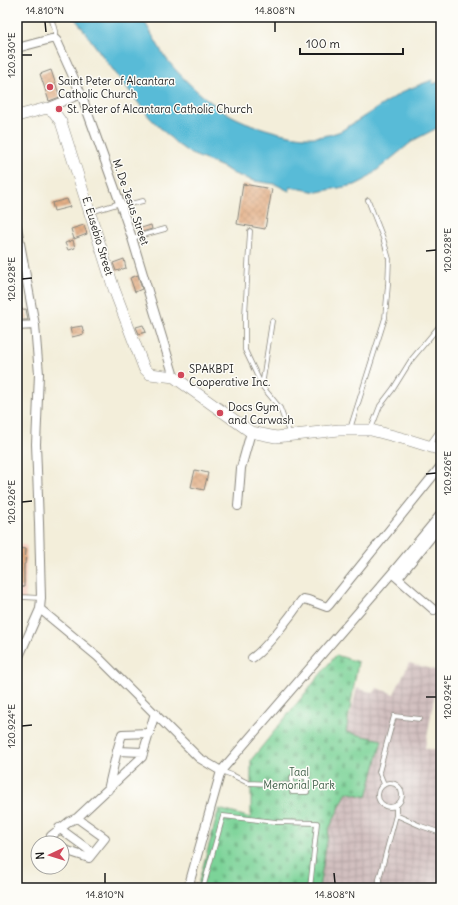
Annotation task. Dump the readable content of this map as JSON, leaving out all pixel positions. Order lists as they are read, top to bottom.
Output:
{
  "streets": {
    "main road": ["E. Eusebio Street"],
    "street": ["M. De Jesus Street"]
  },
  "crossings": [
    ["M. De Jesus Street", "E. Eusebio Street"]
  ],
  "parks": ["Taal Memorial Park"],
  "places": [
    "Saint Peter of Alcantara Catholic Church",
    "St. Peter of Alcantara Catholic Church",
    "SPAKBPI Cooperative Inc.",
    "Docs Gym and Carwash"
  ],
  "scale_bar": "100 m",
  "north": "left",
  "coordinates": [
    "14.810°N",
    "14.808°N",
    "120.930°E",
    "120.928°E",
    "120.926°E",
    "120.924°E"
  ]
}
